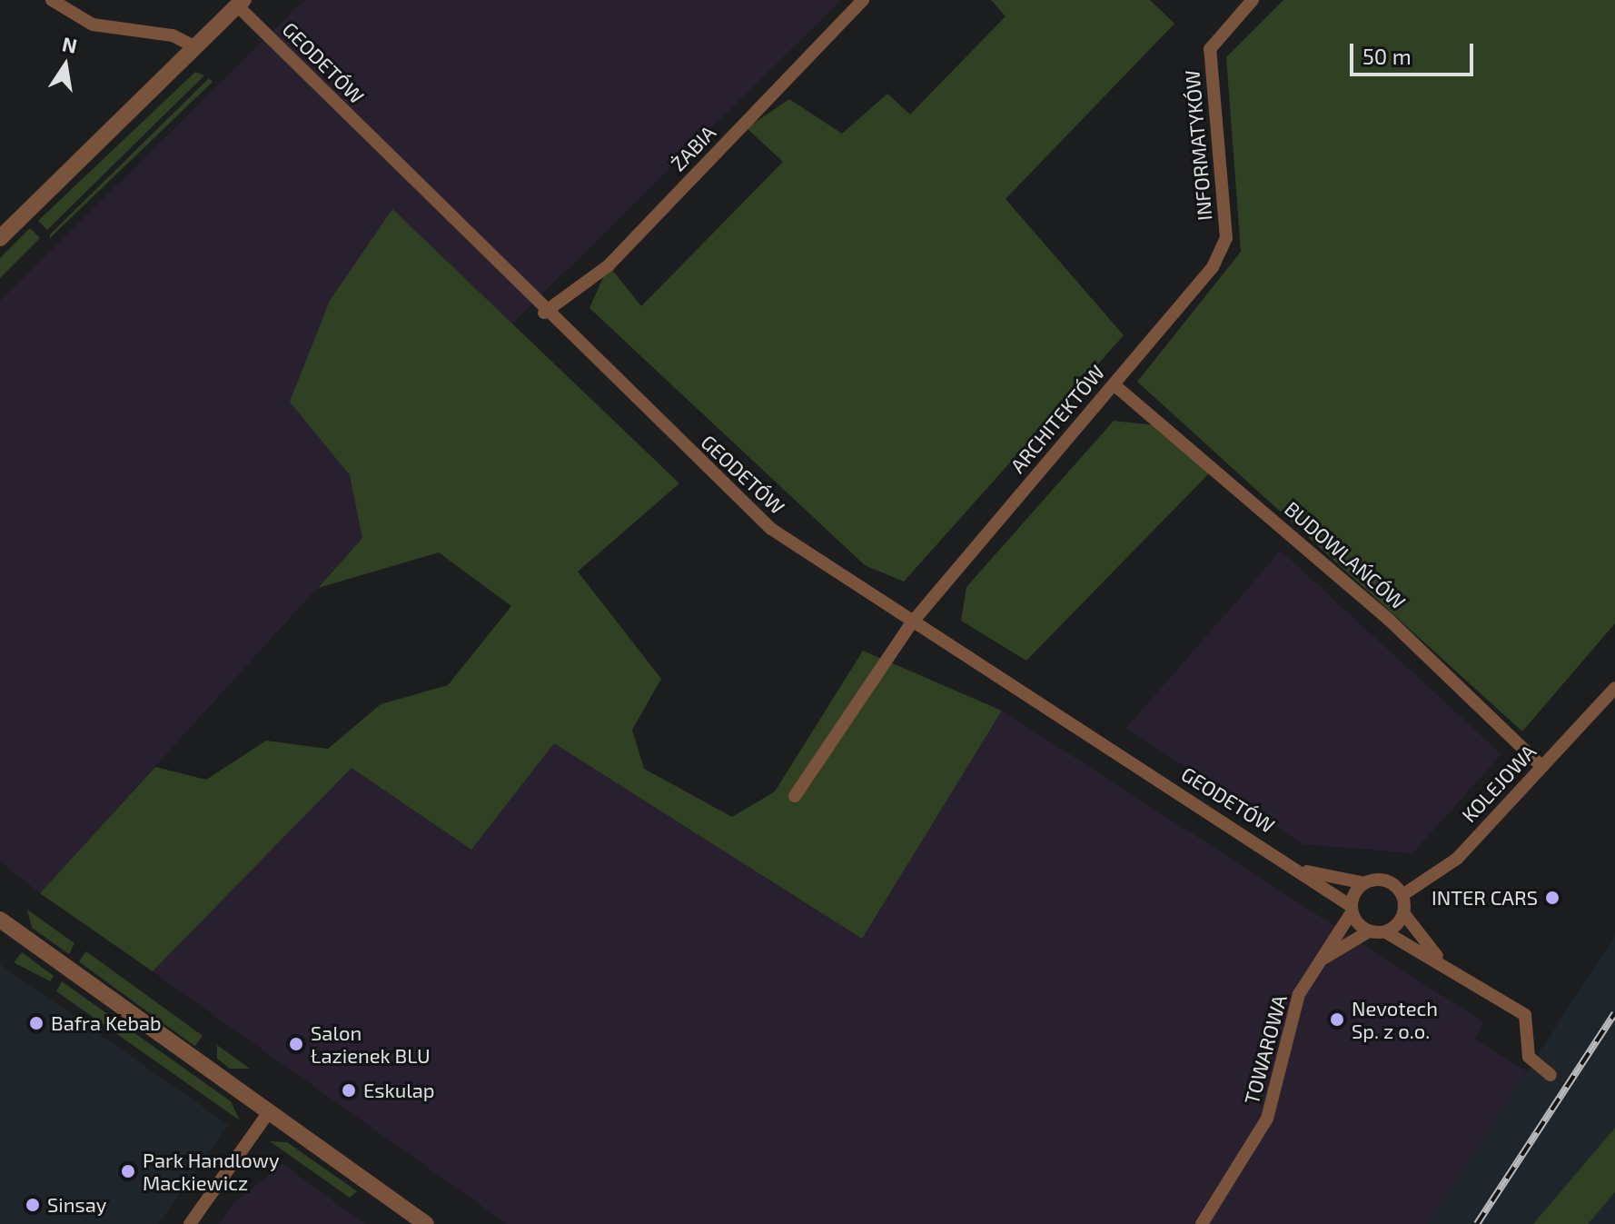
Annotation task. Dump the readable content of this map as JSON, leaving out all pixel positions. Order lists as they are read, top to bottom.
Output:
{
  "streets": {
    "street": [
      "GEODETÓW",
      "INFORMATYKÓW",
      "ŻABIA",
      "ARCHITEKTÓW",
      "BUDOWLAŃCÓW",
      "KOLEJOWA",
      "TOWAROWA"
    ]
  },
  "crossings": [
    ["GEODETÓW", "ŻABIA"],
    ["GEODETÓW", "ARCHITEKTÓW"],
    ["GEODETÓW", "KOLEJOWA"],
    ["GEODETÓW", "TOWAROWA"],
    ["INFORMATYKÓW", "ARCHITEKTÓW"],
    ["ARCHITEKTÓW", "BUDOWLAŃCÓW"],
    ["BUDOWLAŃCÓW", "KOLEJOWA"],
    ["KOLEJOWA", "TOWAROWA"]
  ],
  "places": [
    "INTER CARS",
    "Nevotech Sp. z o.o.",
    "Bafra Kebab",
    "Salon Łazienek BLU",
    "Eskulap",
    "Park Handlowy Mackiewicz",
    "Sinsay"
  ],
  "scale_bar": "50 m",
  "north": "top"
}
